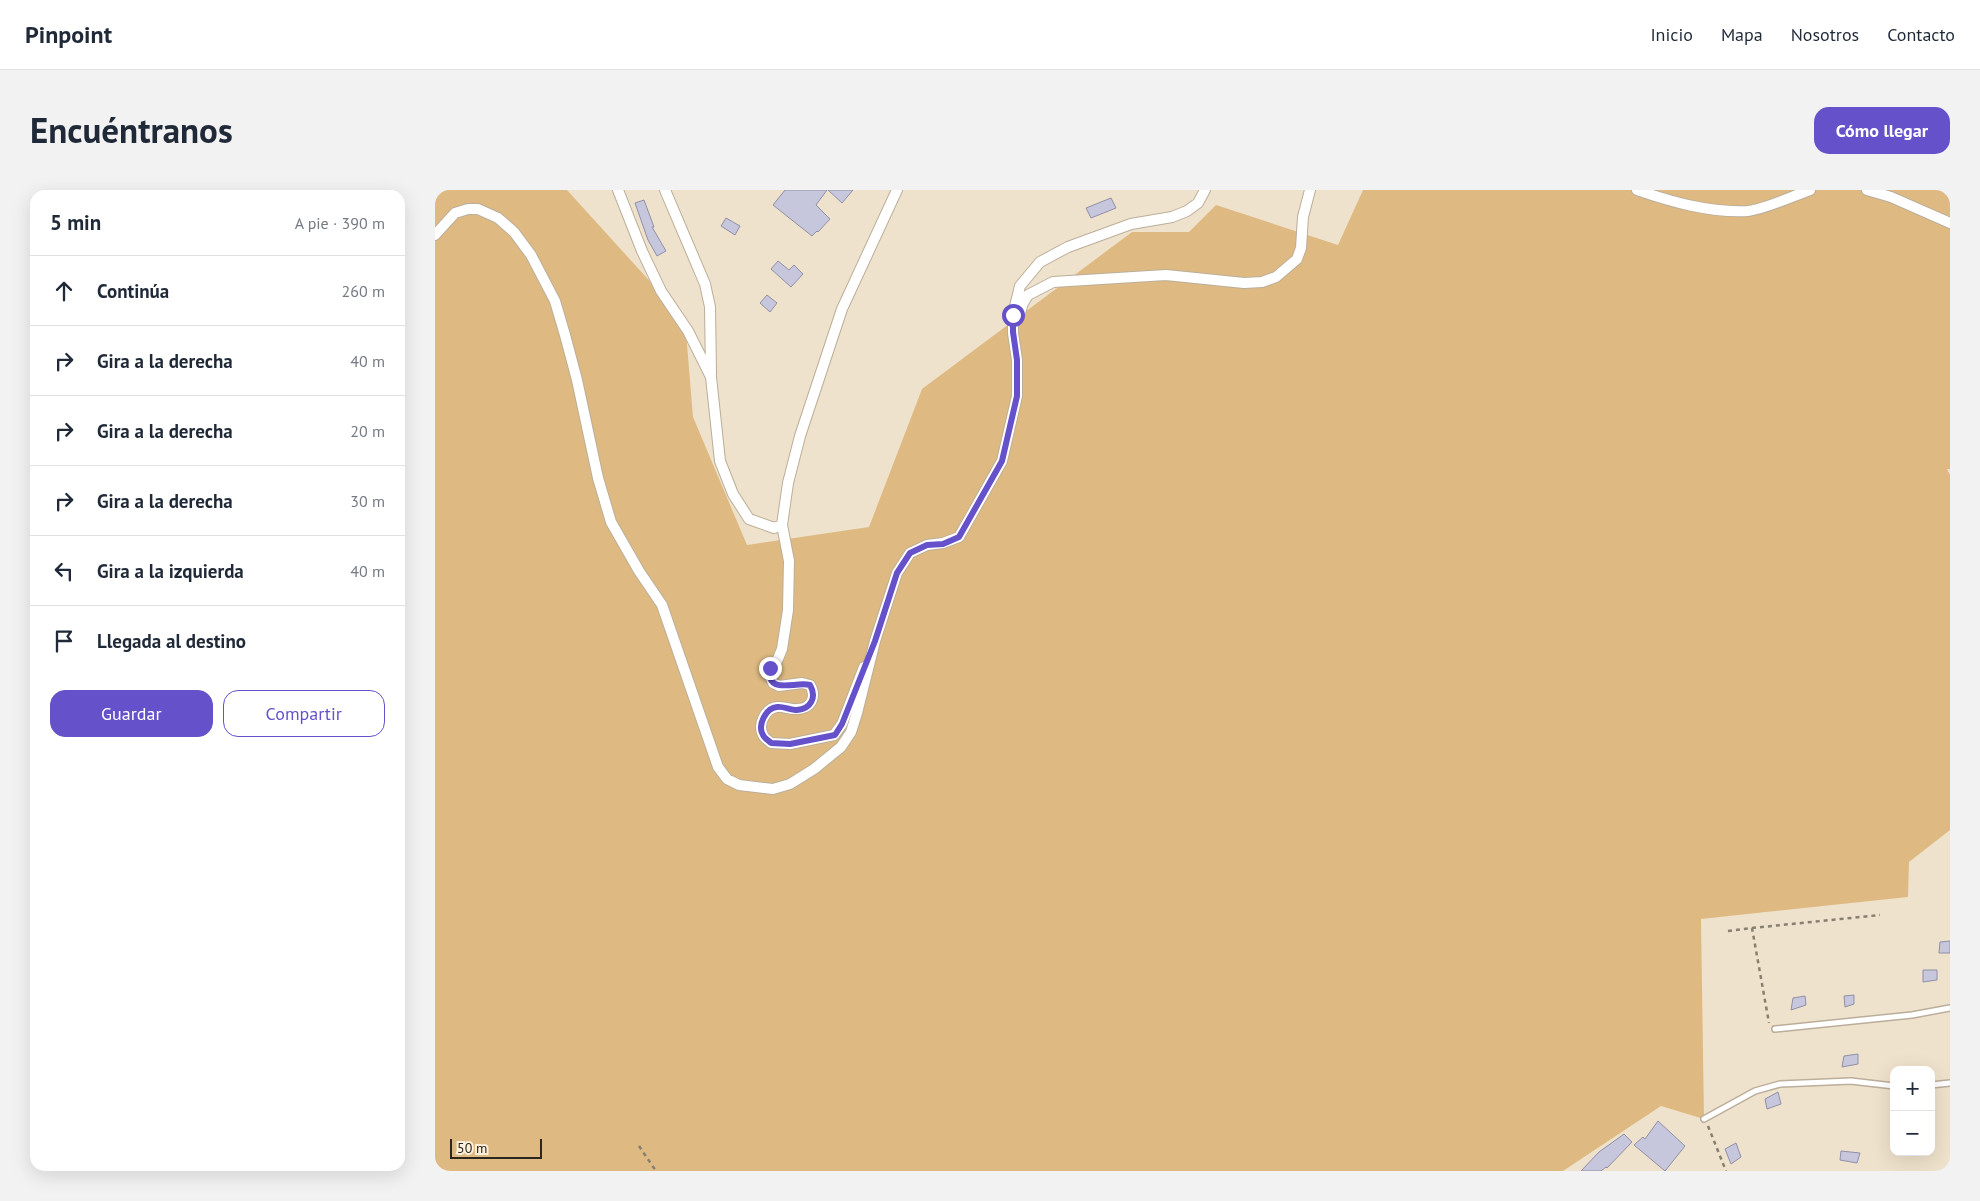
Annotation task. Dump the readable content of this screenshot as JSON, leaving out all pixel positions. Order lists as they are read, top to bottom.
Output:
{
  "scale_bar": "50 m",
  "page": {
    "header": "Pinpoint",
    "nav": [
      "Inicio",
      "Mapa",
      "Nosotros",
      "Contacto"
    ],
    "title": "Encuéntranos",
    "buttons": [
      "Cómo llegar",
      ["Guardar", "Compartir"]
    ],
    "heading": ["5 min", "A pie · 390 m"],
    "list": [
      ["Continúa", "260 m"],
      ["Gira a la derecha", "40 m"],
      ["Gira a la derecha", "20 m"],
      ["Gira a la derecha", "30 m"],
      ["Gira a la izquierda", "40 m"],
      "Llegada al destino"
    ],
    "map_buttons": ["+", "−"],
    "scale": "50 m"
  }
}
